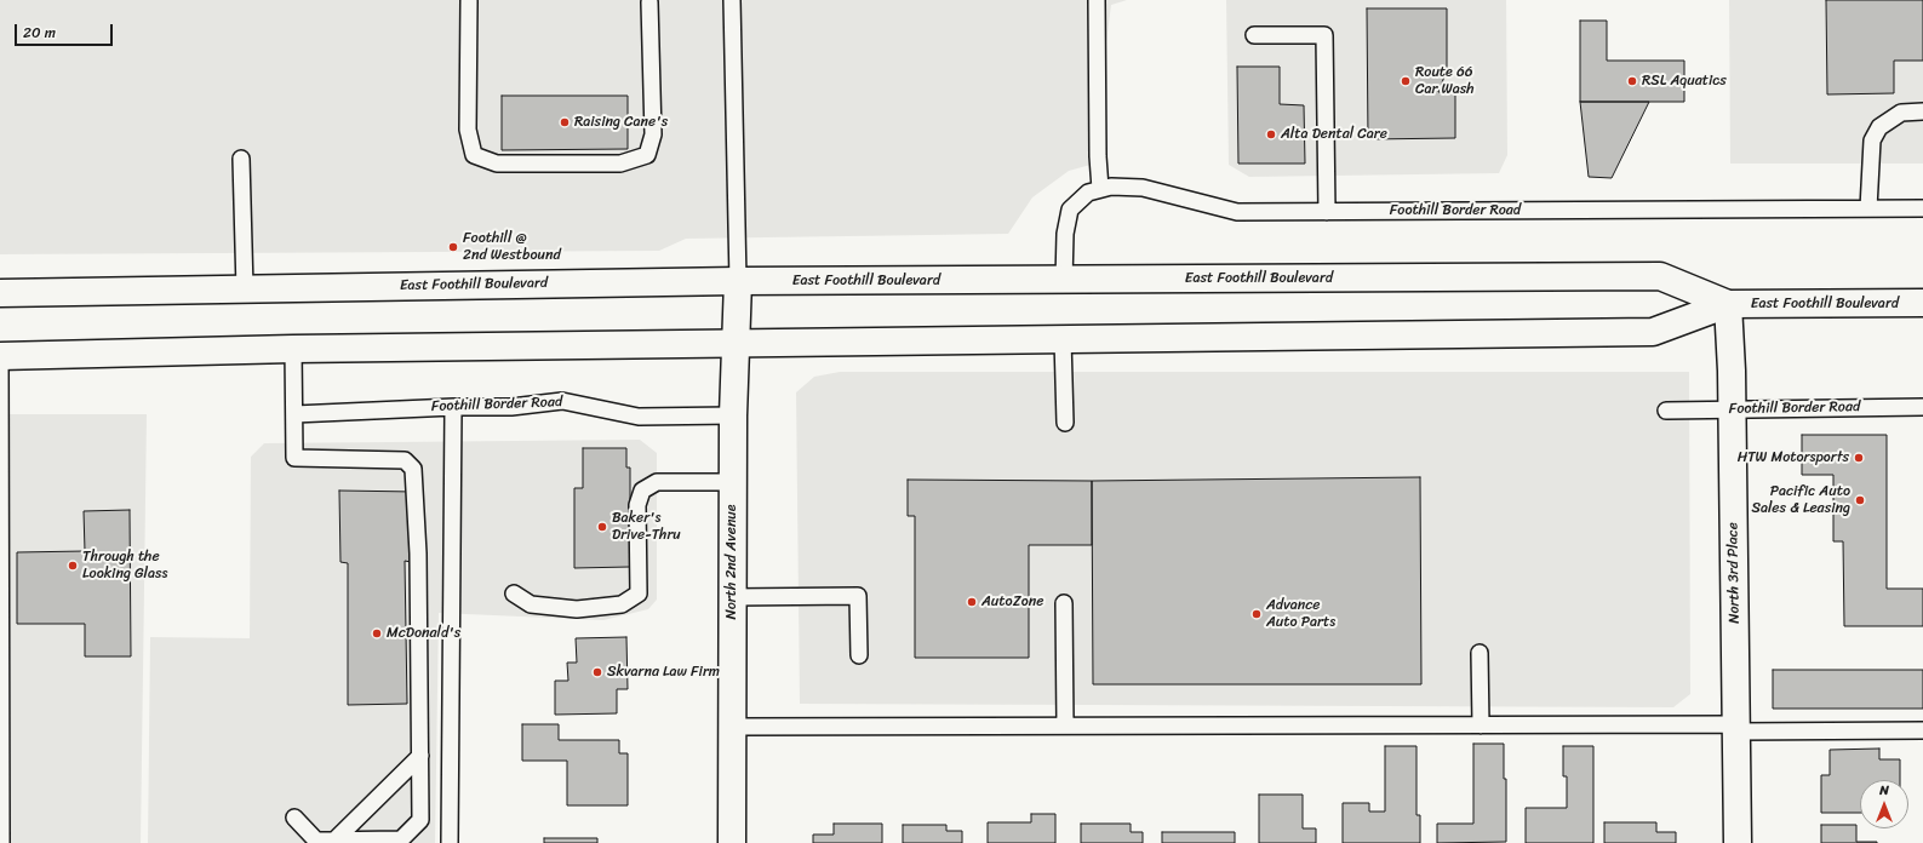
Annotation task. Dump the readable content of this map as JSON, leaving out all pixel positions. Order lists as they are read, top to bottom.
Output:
{
  "streets": {
    "main road": ["East Foothill Boulevard", "North 2nd Avenue", "North 3rd Place"],
    "lane": ["Foothill Border Road"]
  },
  "crossings": [
    ["Foothill Border Road", "East Foothill Boulevard"],
    ["Foothill Border Road", "North 2nd Avenue"],
    ["Foothill Border Road", "North 3rd Place"],
    ["East Foothill Boulevard", "North 2nd Avenue"],
    ["East Foothill Boulevard", "North 3rd Place"]
  ],
  "places": [
    "Route 66 Car Wash",
    "RSL Aquatics",
    "Raising Cane's",
    "Alta Dental Care",
    "Foothill @ 2nd Westbound",
    "HTW Motorsports",
    "Pacific Auto Sales & Leasing",
    "Baker's Drive-Thru",
    "Through the Looking Glass",
    "AutoZone",
    "Advance Auto Parts",
    "McDonald's",
    "Skvarna Law Firm"
  ],
  "scale_bar": "20 m",
  "north": "top"
}
